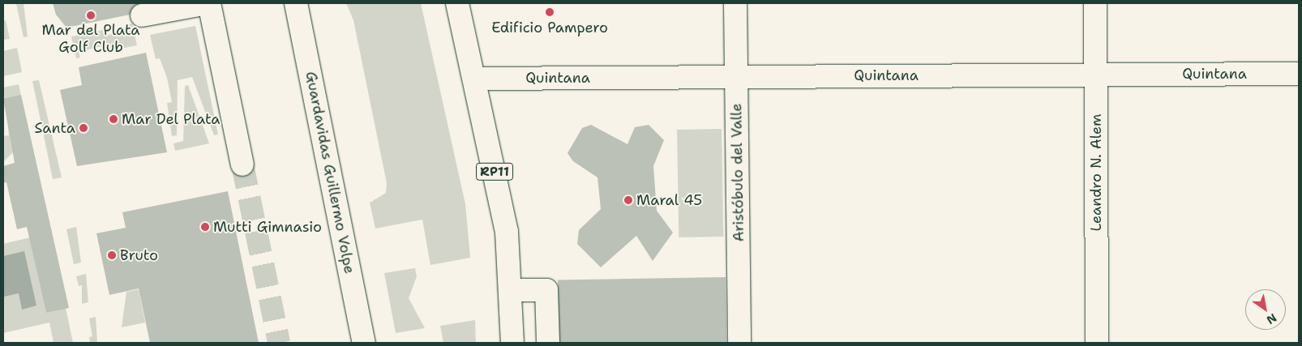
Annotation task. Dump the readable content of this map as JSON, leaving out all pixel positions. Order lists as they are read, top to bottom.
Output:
{
  "streets": {
    "street": [
      "Quintana",
      "RP11",
      "Guardavidas Guillermo Volpe",
      "Aristóbulo del Valle",
      "Leandro N. Alem"
    ]
  },
  "crossings": [
    ["Quintana", "RP11"],
    ["Quintana", "Aristóbulo del Valle"],
    ["Quintana", "Leandro N. Alem"]
  ],
  "places": [
    "Edificio Pampero",
    "Mar del Plata Golf Club",
    "Mar Del Plata",
    "Santa",
    "Maral 45",
    "Mutti Gimnasio",
    "Bruto"
  ],
  "north": "bottom right"
}
